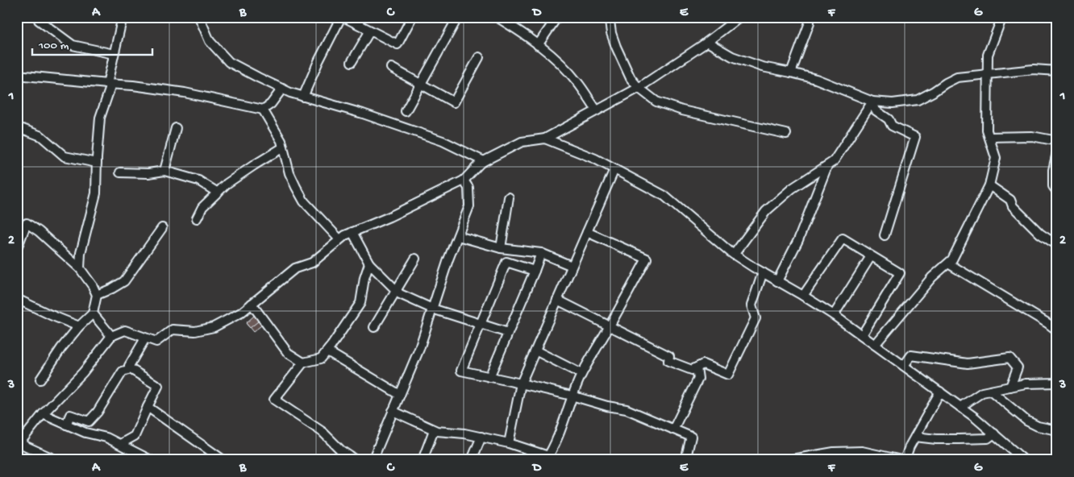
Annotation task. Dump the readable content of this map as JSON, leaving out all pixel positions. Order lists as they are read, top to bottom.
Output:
{
  "scale_bar": "100 m",
  "grid": {
    "columns": [
      "A",
      "B",
      "C",
      "D",
      "E",
      "F",
      "G"
    ],
    "rows": ["1", "2", "3"]
  }
}
